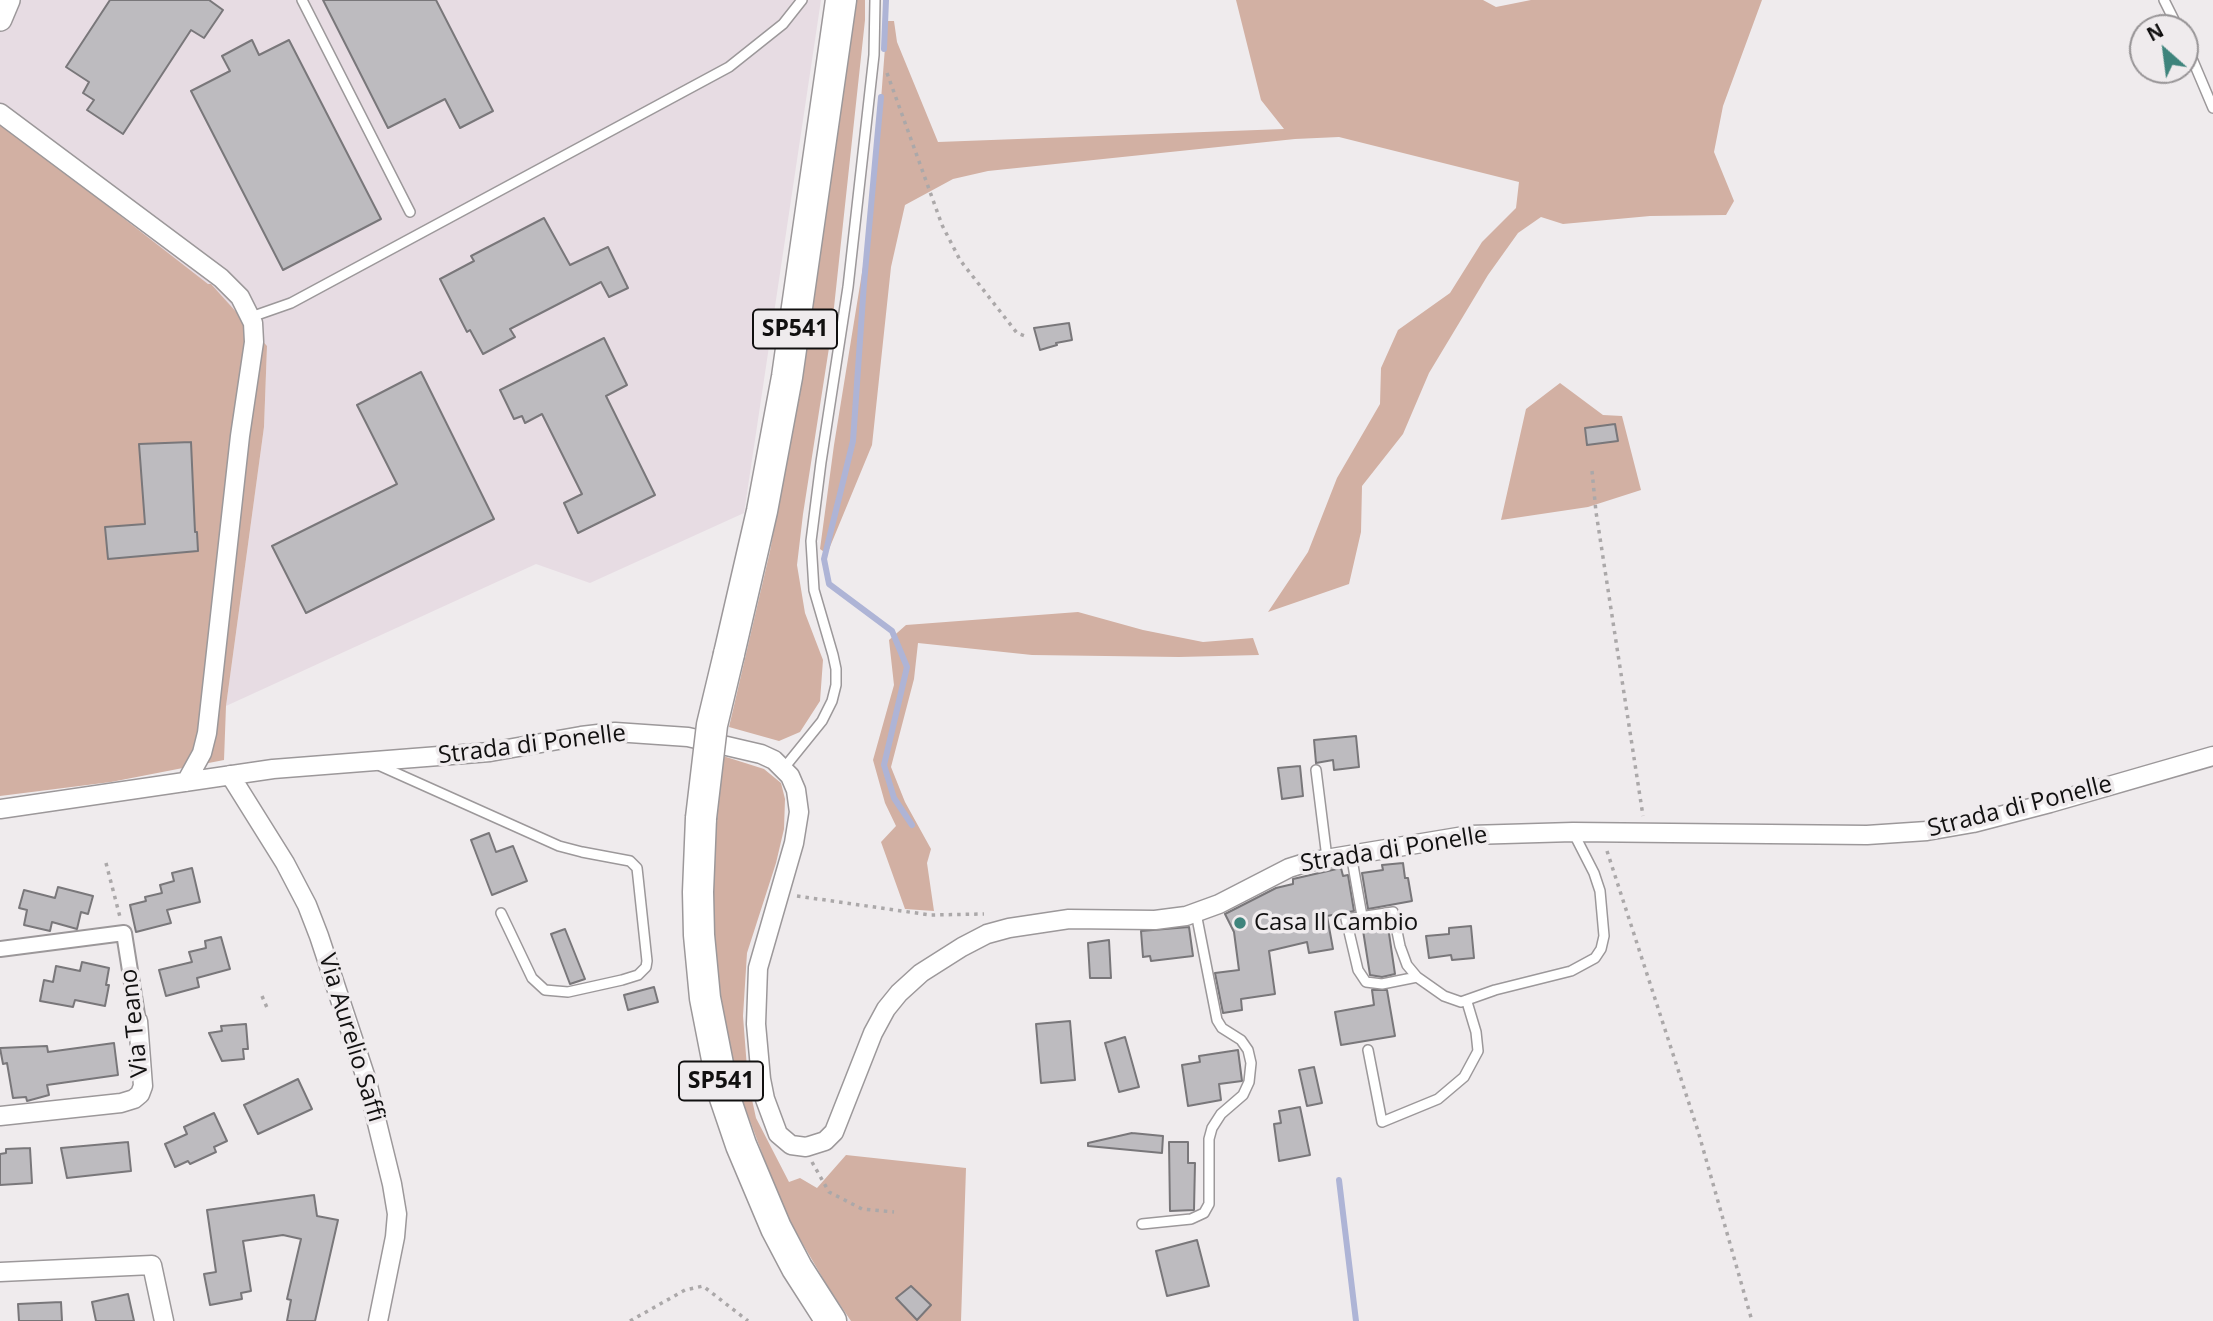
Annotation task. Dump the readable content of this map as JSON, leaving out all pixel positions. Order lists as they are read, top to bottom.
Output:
{
  "streets": {
    "main road": ["SP541"],
    "street": ["Strada di Ponelle", "Via Teano", "Via Aurelio Saffi"]
  },
  "crossings": [
    ["Strada di Ponelle", "Via Aurelio Saffi"]
  ],
  "places": ["Casa Il Cambio"],
  "north": "top left"
}
